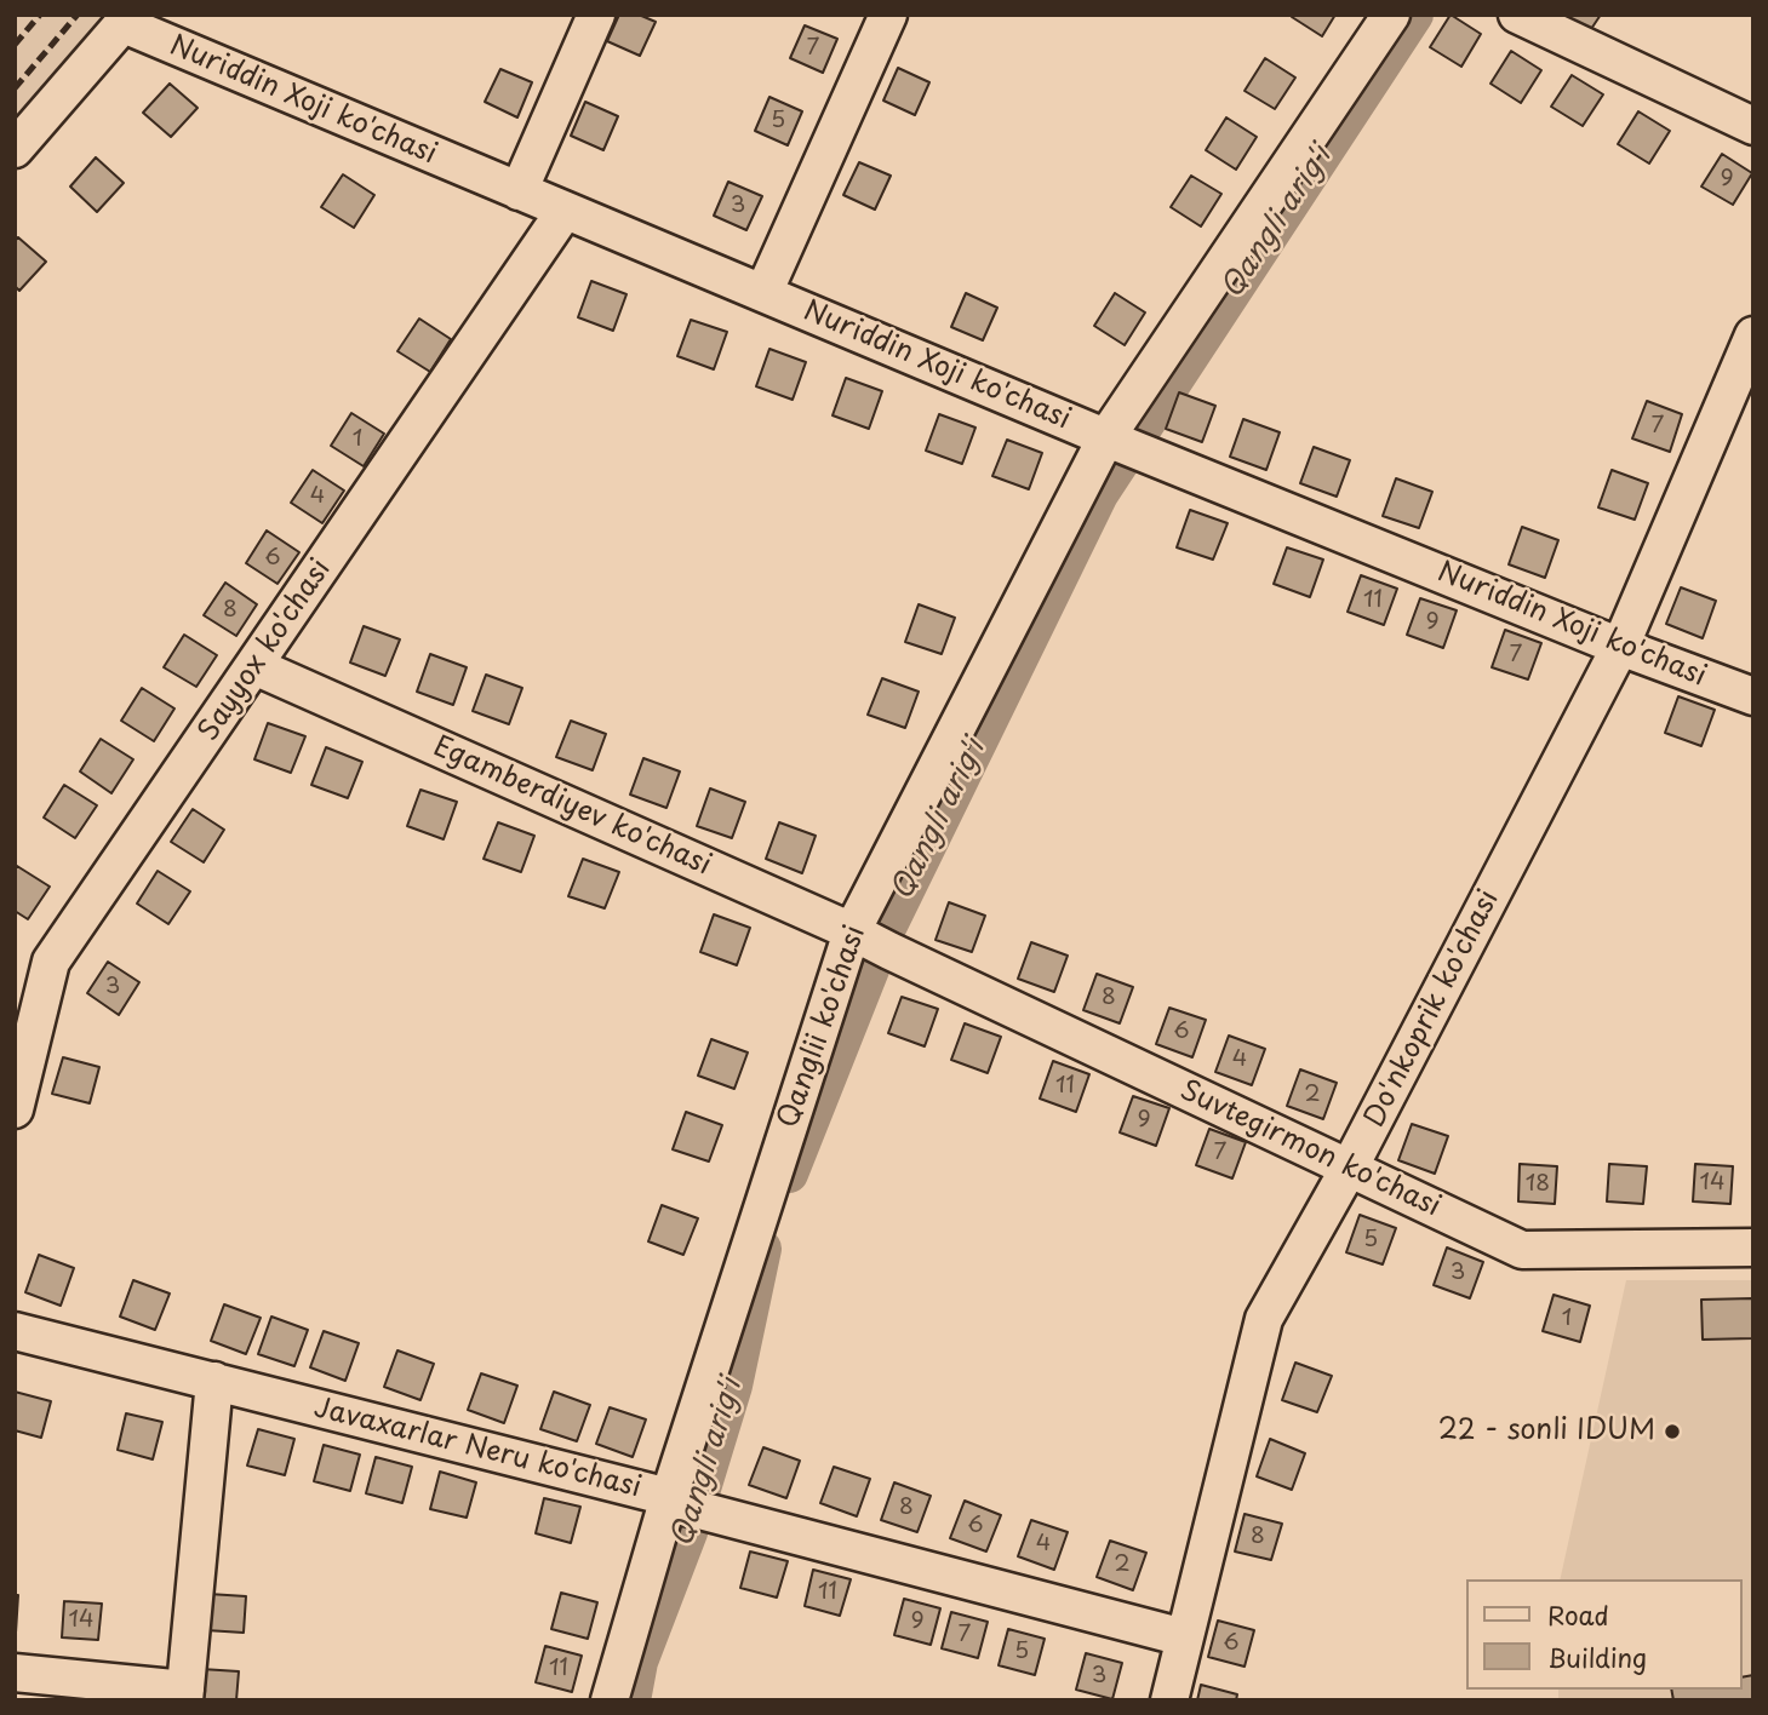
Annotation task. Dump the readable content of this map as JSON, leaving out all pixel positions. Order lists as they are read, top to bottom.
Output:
{
  "streets": {
    "street": [
      "Nuriddin Xoji ko'chasi",
      "Sayyox ko'chasi",
      "Egamberdiyev ko'chasi",
      "Do'nkoprik ko'chasi",
      "Qanglii ko'chasi",
      "Suvtegirmon ko'chasi",
      "Javaxarlar Neru ko'chasi"
    ]
  },
  "crossings": [
    ["Nuriddin Xoji ko'chasi", "Sayyox ko'chasi"],
    ["Nuriddin Xoji ko'chasi", "Do'nkoprik ko'chasi"],
    ["Nuriddin Xoji ko'chasi", "Qanglii ko'chasi"],
    ["Sayyox ko'chasi", "Egamberdiyev ko'chasi"],
    ["Egamberdiyev ko'chasi", "Qanglii ko'chasi"],
    ["Egamberdiyev ko'chasi", "Suvtegirmon ko'chasi"],
    ["Do'nkoprik ko'chasi", "Suvtegirmon ko'chasi"],
    ["Do'nkoprik ko'chasi", "Javaxarlar Neru ko'chasi"],
    ["Qanglii ko'chasi", "Suvtegirmon ko'chasi"],
    ["Qanglii ko'chasi", "Javaxarlar Neru ko'chasi"]
  ],
  "water": ["Qangli arig'i"],
  "places": ["22 - sonli IDUM"],
  "house_numbers": [
    "7",
    "5",
    "9",
    "3",
    "7",
    "1",
    "4",
    "6",
    "11",
    "8",
    "9",
    "7",
    "3",
    "8",
    "6",
    "4",
    "11",
    "2",
    "9",
    "7",
    "14",
    "18",
    "5",
    "3",
    "1",
    "8",
    "6",
    "8",
    "4",
    "2",
    "11",
    "14",
    "9",
    "7",
    "6",
    "5",
    "11",
    "3"
  ],
  "legend": ["Road", "Building"]
}
